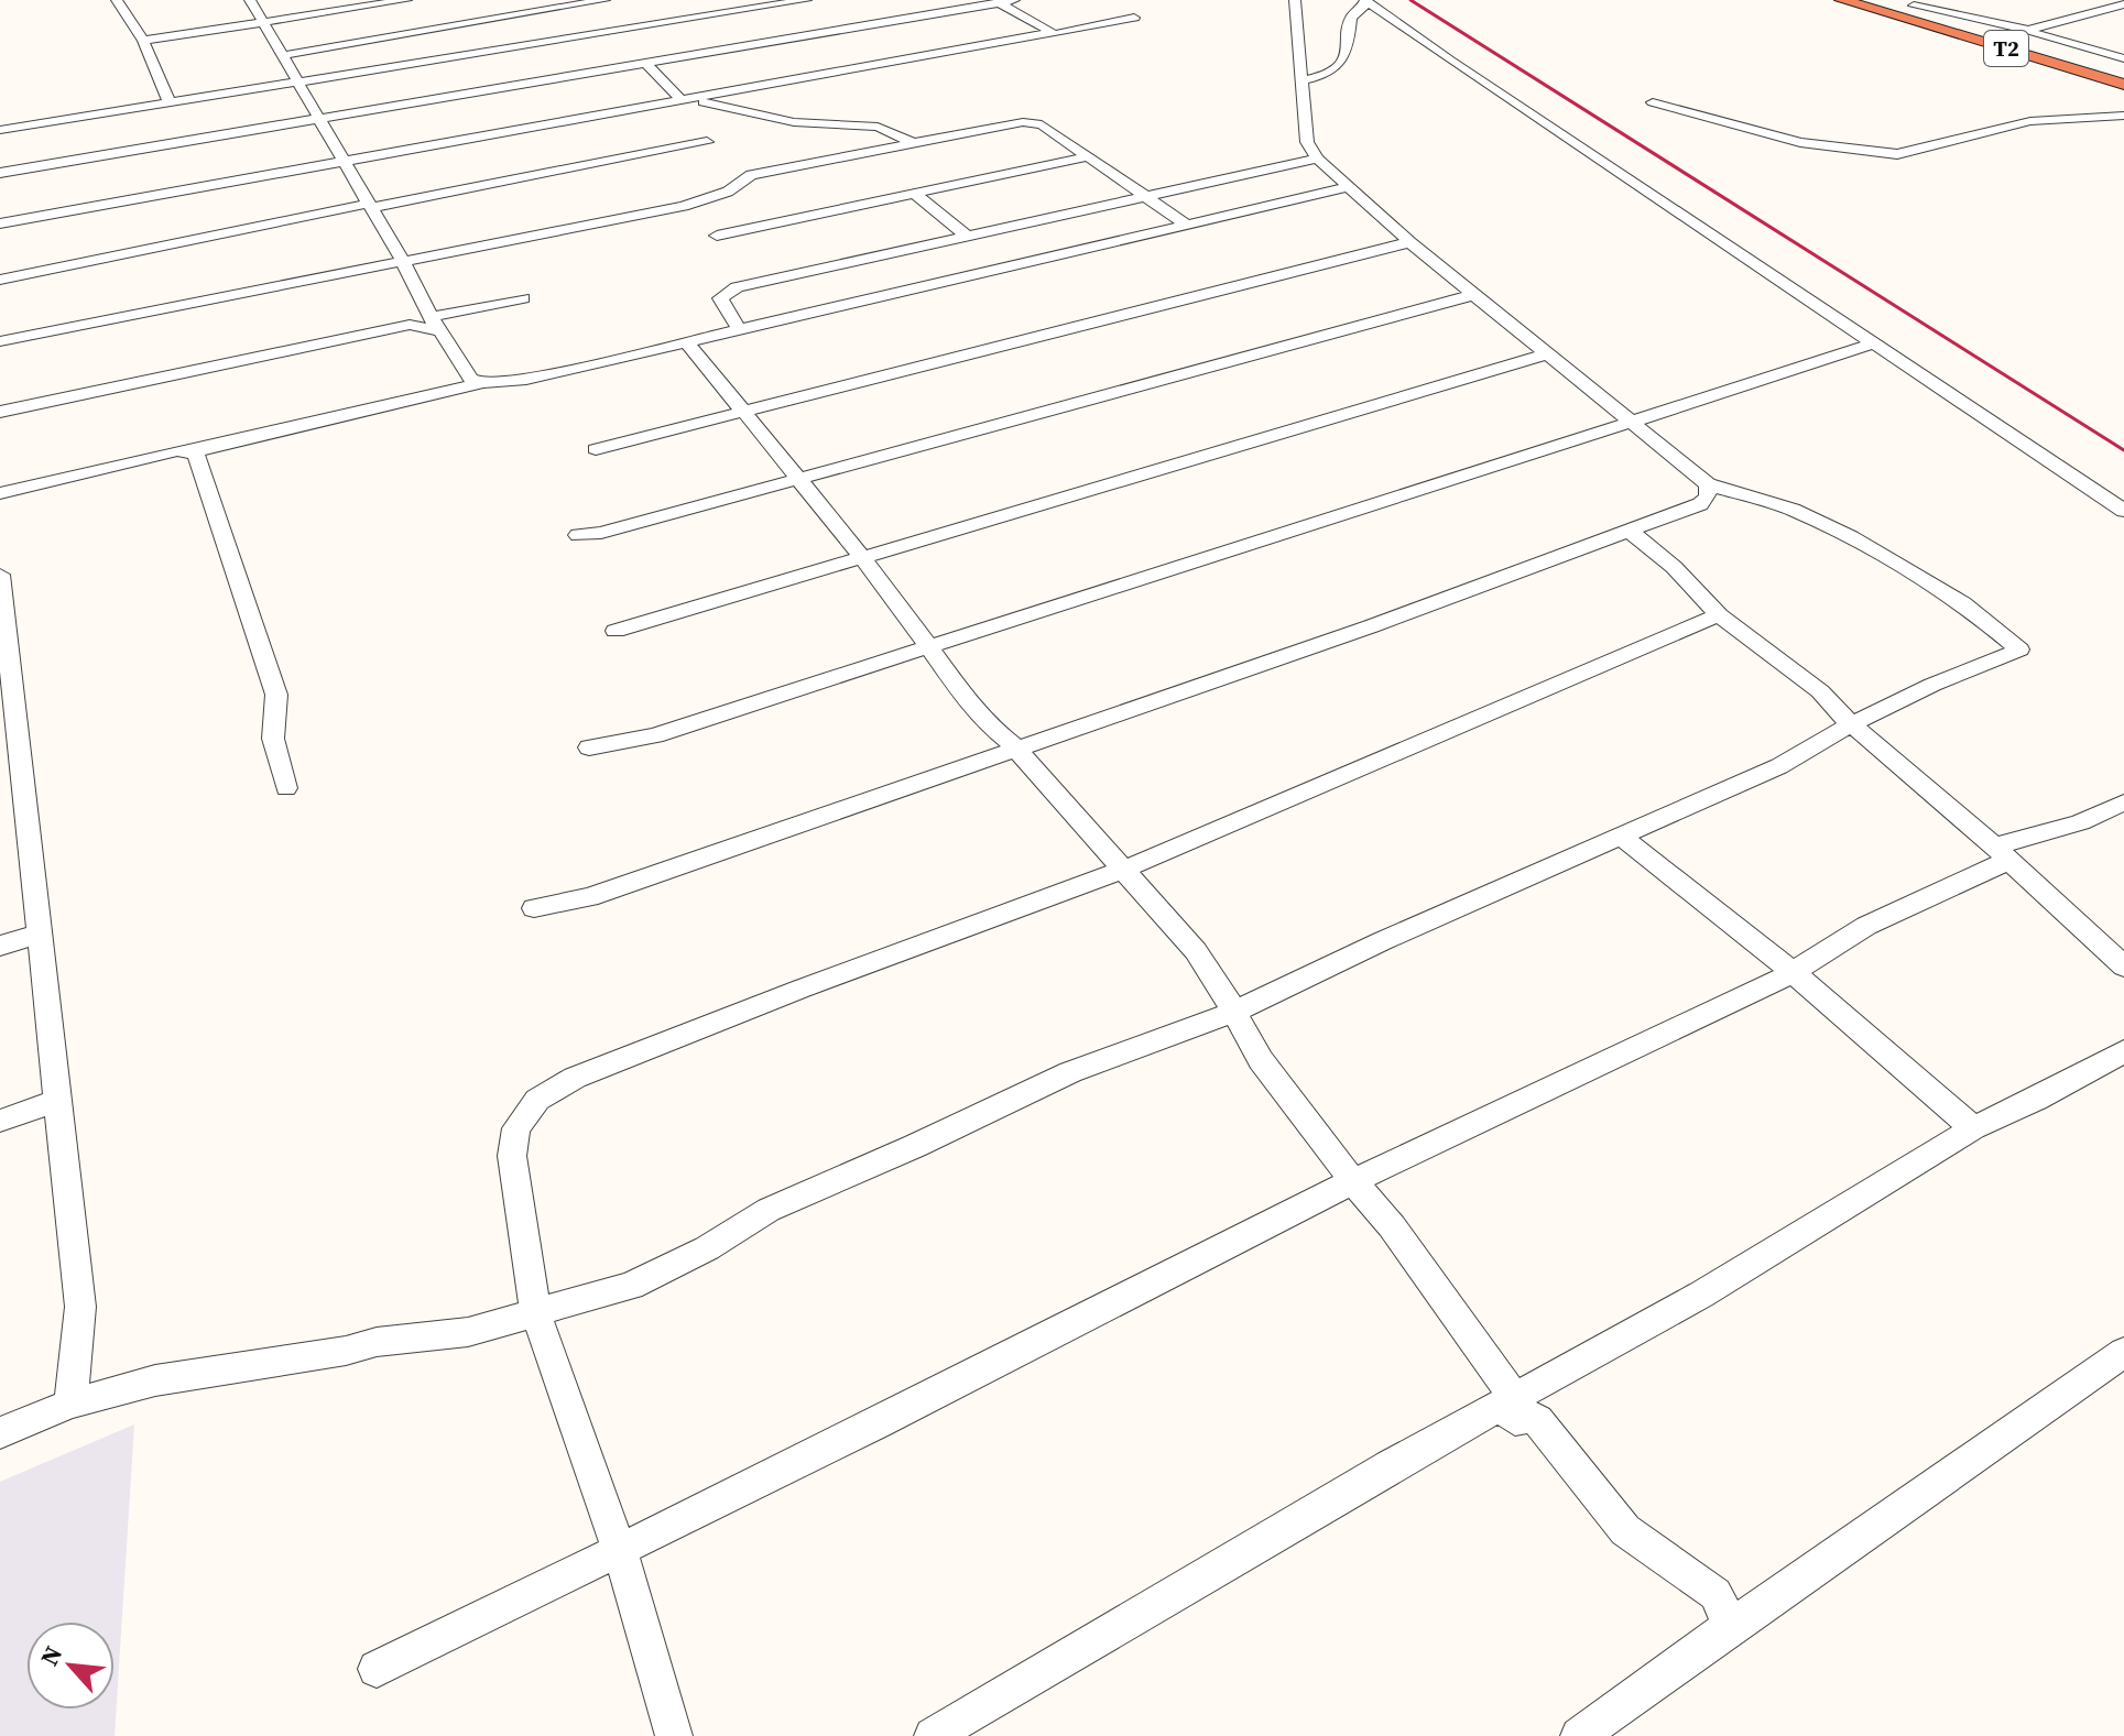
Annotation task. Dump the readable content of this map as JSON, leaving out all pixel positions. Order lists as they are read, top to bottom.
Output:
{
  "streets": {
    "highway": ["T2"]
  },
  "north": "top left"
}
